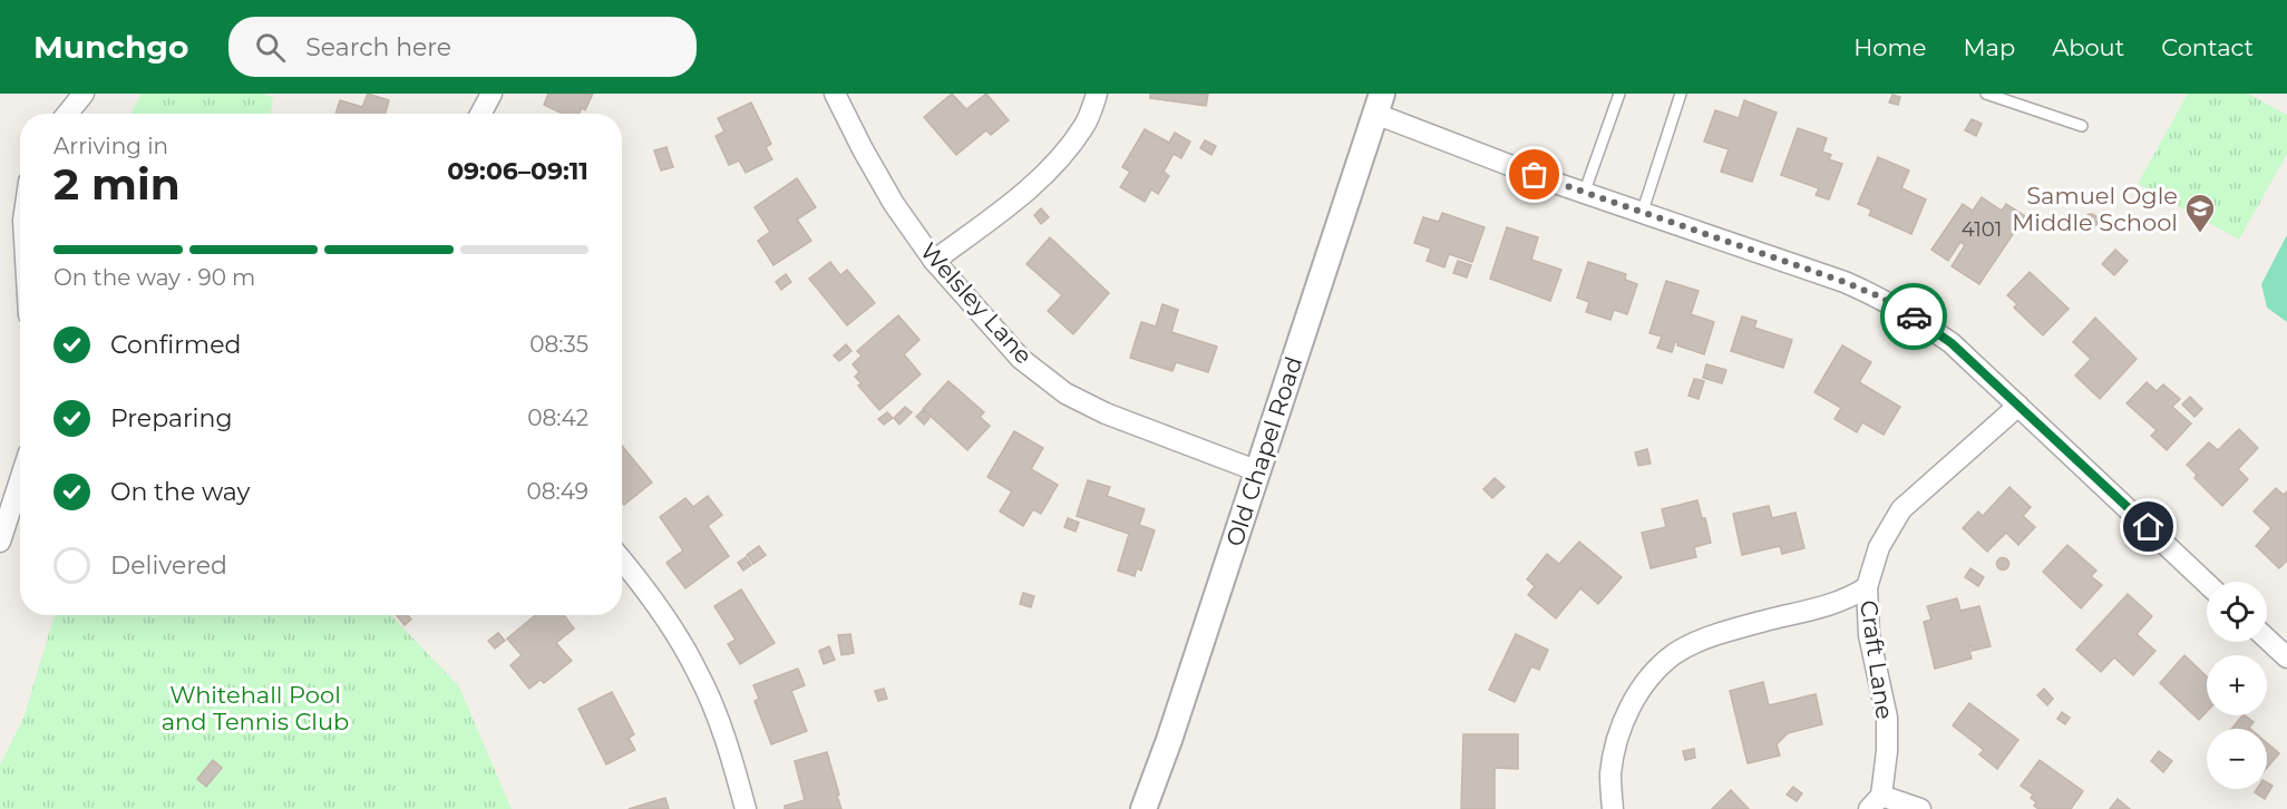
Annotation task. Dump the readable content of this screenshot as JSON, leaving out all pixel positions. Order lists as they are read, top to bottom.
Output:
{
  "streets": {
    "street": ["Welsley Lane", "Old Chapel Road", "Craft Lane"]
  },
  "crossings": [
    ["Welsley Lane", "Old Chapel Road"]
  ],
  "parks": ["Whitehall Pool and Tennis Club"],
  "places": {
    "school or university": ["Samuel Ogle Middle School"]
  },
  "house_numbers": ["4101"],
  "page": {
    "header": "Munchgo",
    "search": "Search here",
    "nav": [
      "Home",
      "Map",
      "About",
      "Contact"
    ],
    "heading": ["2 min", "Arriving in", "09:06–09:11"],
    "bar": "On the way · 90 m",
    "list": [
      ["Confirmed", "08:35"],
      ["Preparing", "08:42"],
      ["On the way", "08:49"],
      "Delivered"
    ],
    "map_buttons": ["+", "−"]
  }
}
